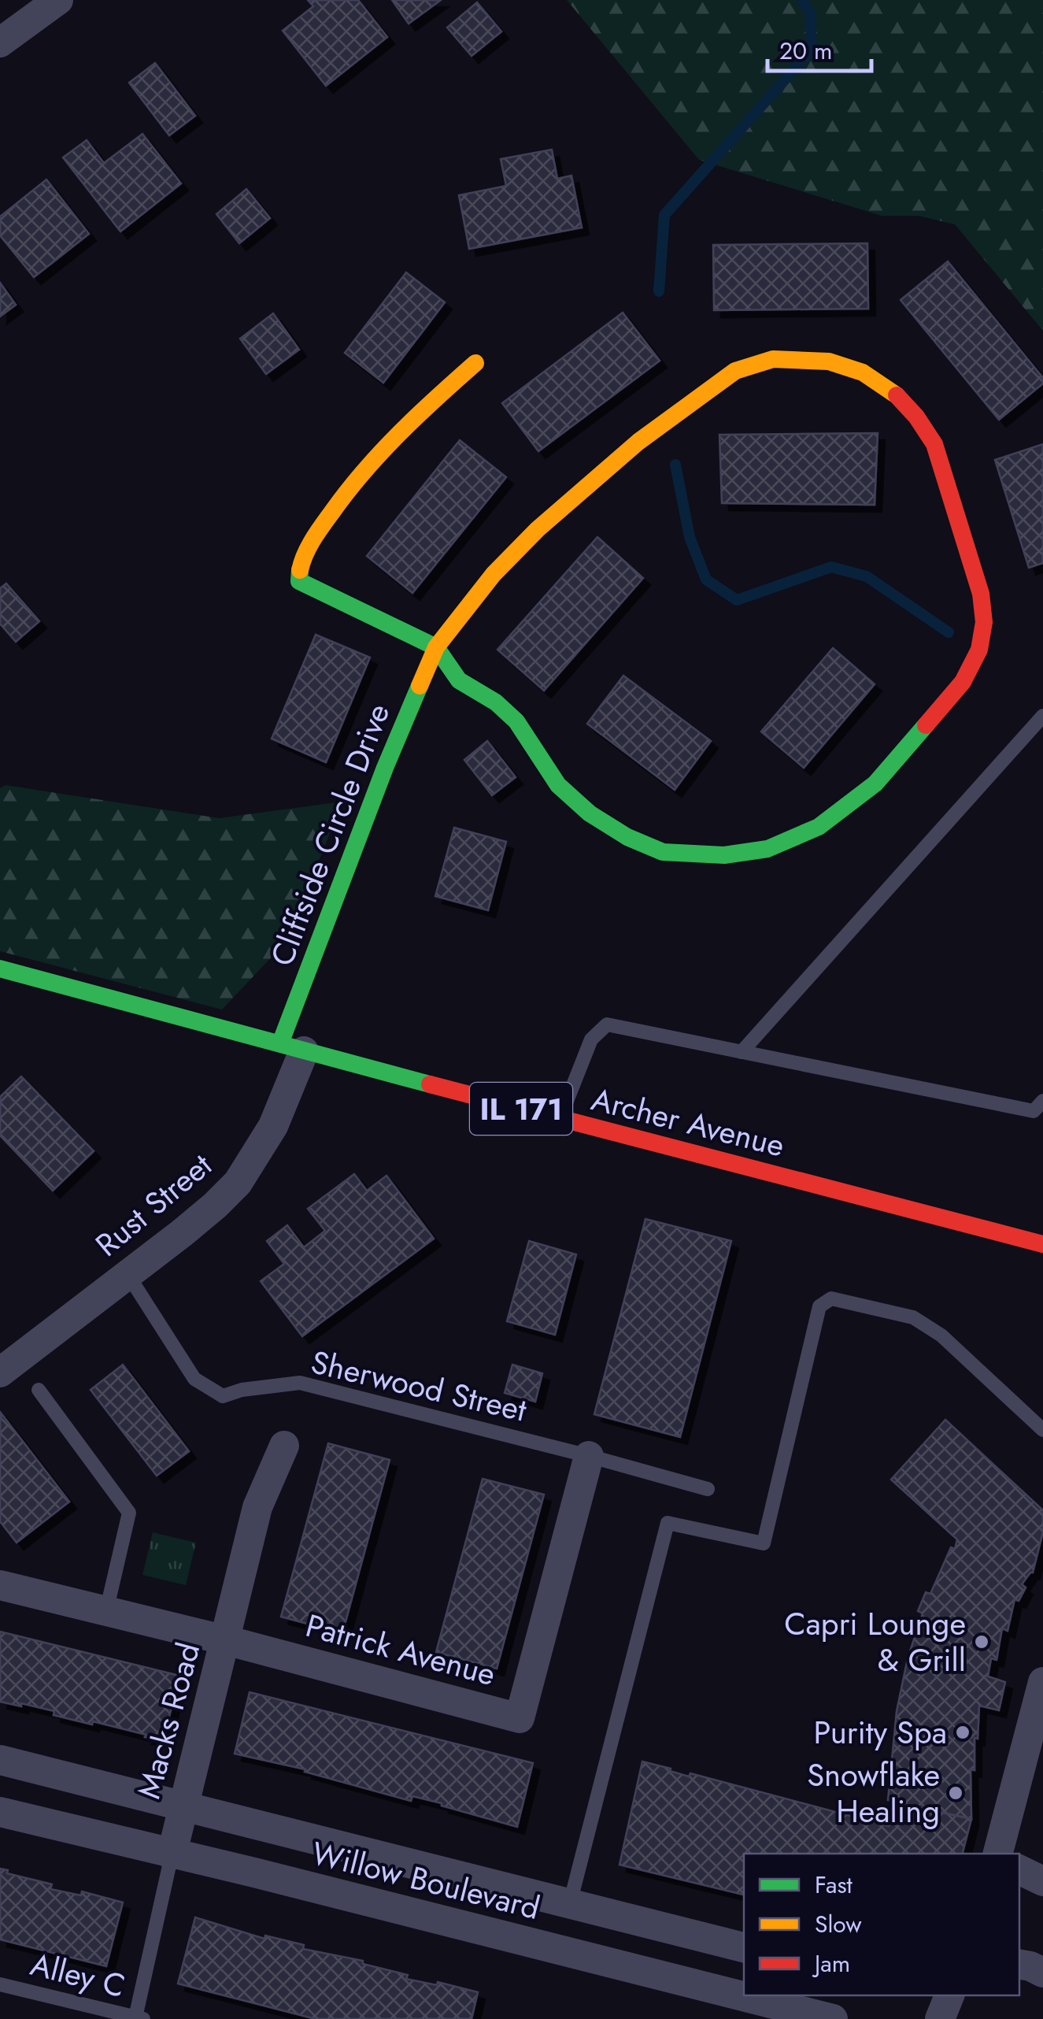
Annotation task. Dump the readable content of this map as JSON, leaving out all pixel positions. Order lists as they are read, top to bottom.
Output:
{
  "streets": {
    "street": [
      "Cliffside Circle Drive",
      "IL 171",
      "Archer Avenue",
      "Rust Street",
      "Patrick Avenue",
      "Macks Road",
      "Willow Boulevard"
    ],
    "lane": ["Sherwood Street", "Alley C"]
  },
  "crossings": [
    ["Cliffside Circle Drive", "Archer Avenue"],
    ["Cliffside Circle Drive", "Rust Street"],
    ["Archer Avenue", "Rust Street"],
    ["Rust Street", "Sherwood Street"],
    ["Sherwood Street", "Patrick Avenue"],
    ["Patrick Avenue", "Macks Road"],
    ["Macks Road", "Willow Boulevard"],
    ["Macks Road", "Alley C"]
  ],
  "places": ["Capri Lounge & Grill", "Purity Spa", "Snowflake Healing"],
  "legend": ["Fast", "Slow", "Jam"],
  "scale_bar": "20 m"
}
